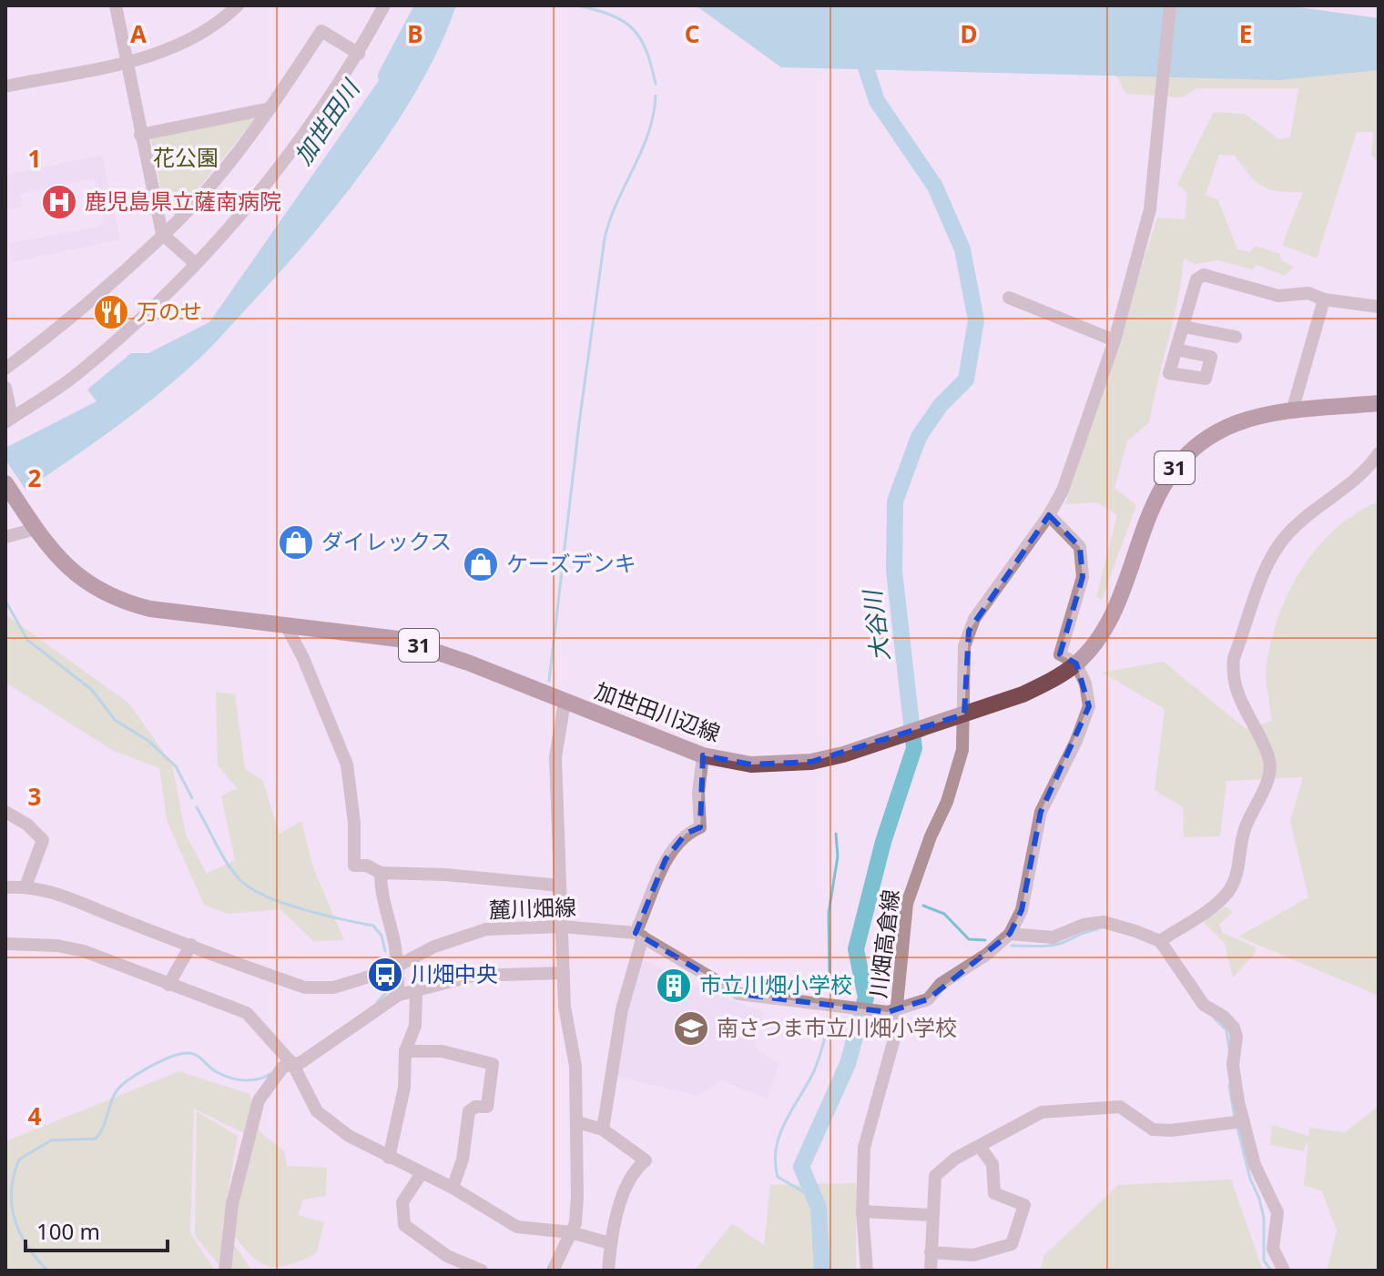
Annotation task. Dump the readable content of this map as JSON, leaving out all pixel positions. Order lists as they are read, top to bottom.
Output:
{
  "streets": {
    "main road": ["31", "加世田川辺線"],
    "street": ["麓川畑線", "川畑高倉線"]
  },
  "crossings": [
    ["加世田川辺線", "川畑高倉線"],
    ["麓川畑線", "川畑高倉線"]
  ],
  "water": ["加世田川", "大谷川"],
  "parks": ["花公園"],
  "places": {
    "hospital": ["鹿児島県立薩南病院"],
    "restaurant": ["万のせ"],
    "shop": ["ダイレックス", "ケーズデンキ"],
    "bus stop": ["川畑中央"],
    "building": ["市立川畑小学校"],
    "school or university": ["南さつま市立川畑小学校"]
  },
  "scale_bar": "100 m",
  "grid": {
    "columns": [
      "A",
      "B",
      "C",
      "D",
      "E"
    ],
    "rows": [
      "1",
      "2",
      "3",
      "4"
    ]
  }
}
